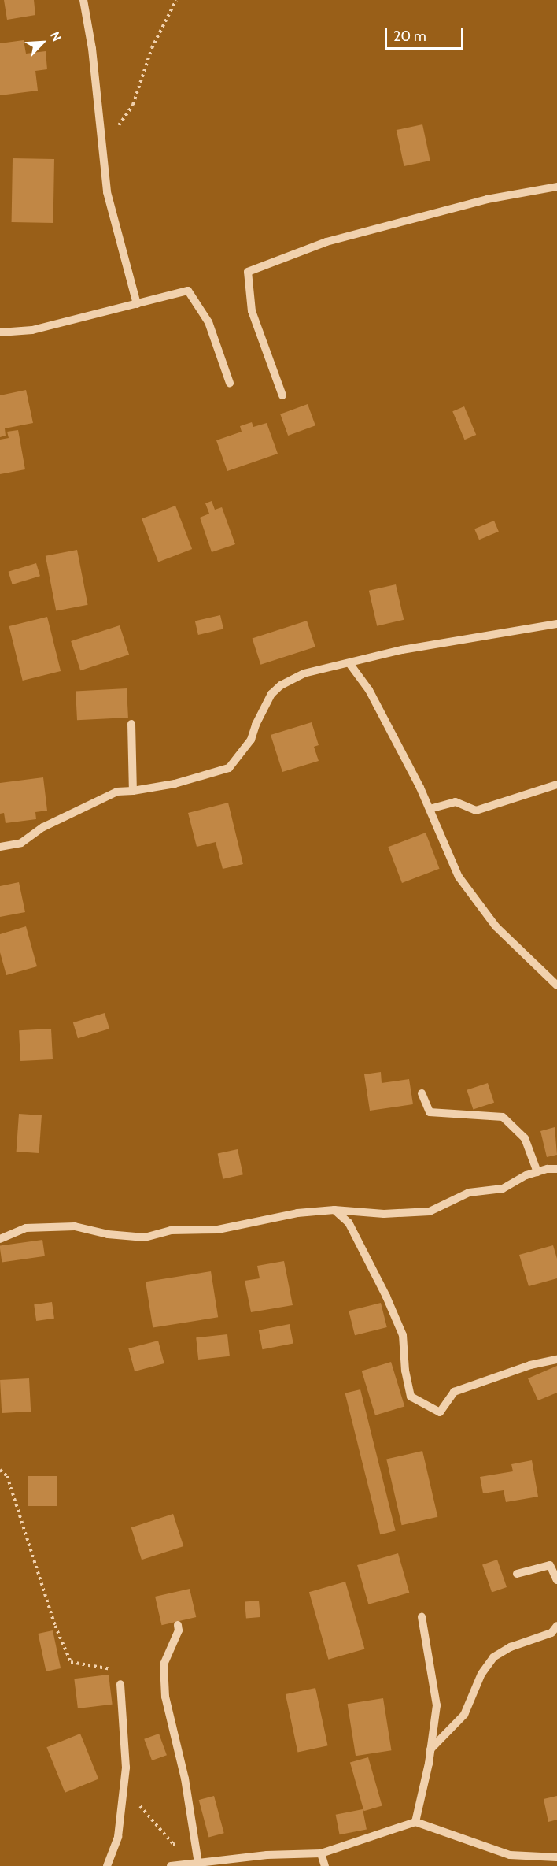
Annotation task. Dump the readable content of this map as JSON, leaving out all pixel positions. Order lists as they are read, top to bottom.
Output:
{
  "scale_bar": "20 m",
  "north": "top right"
}
